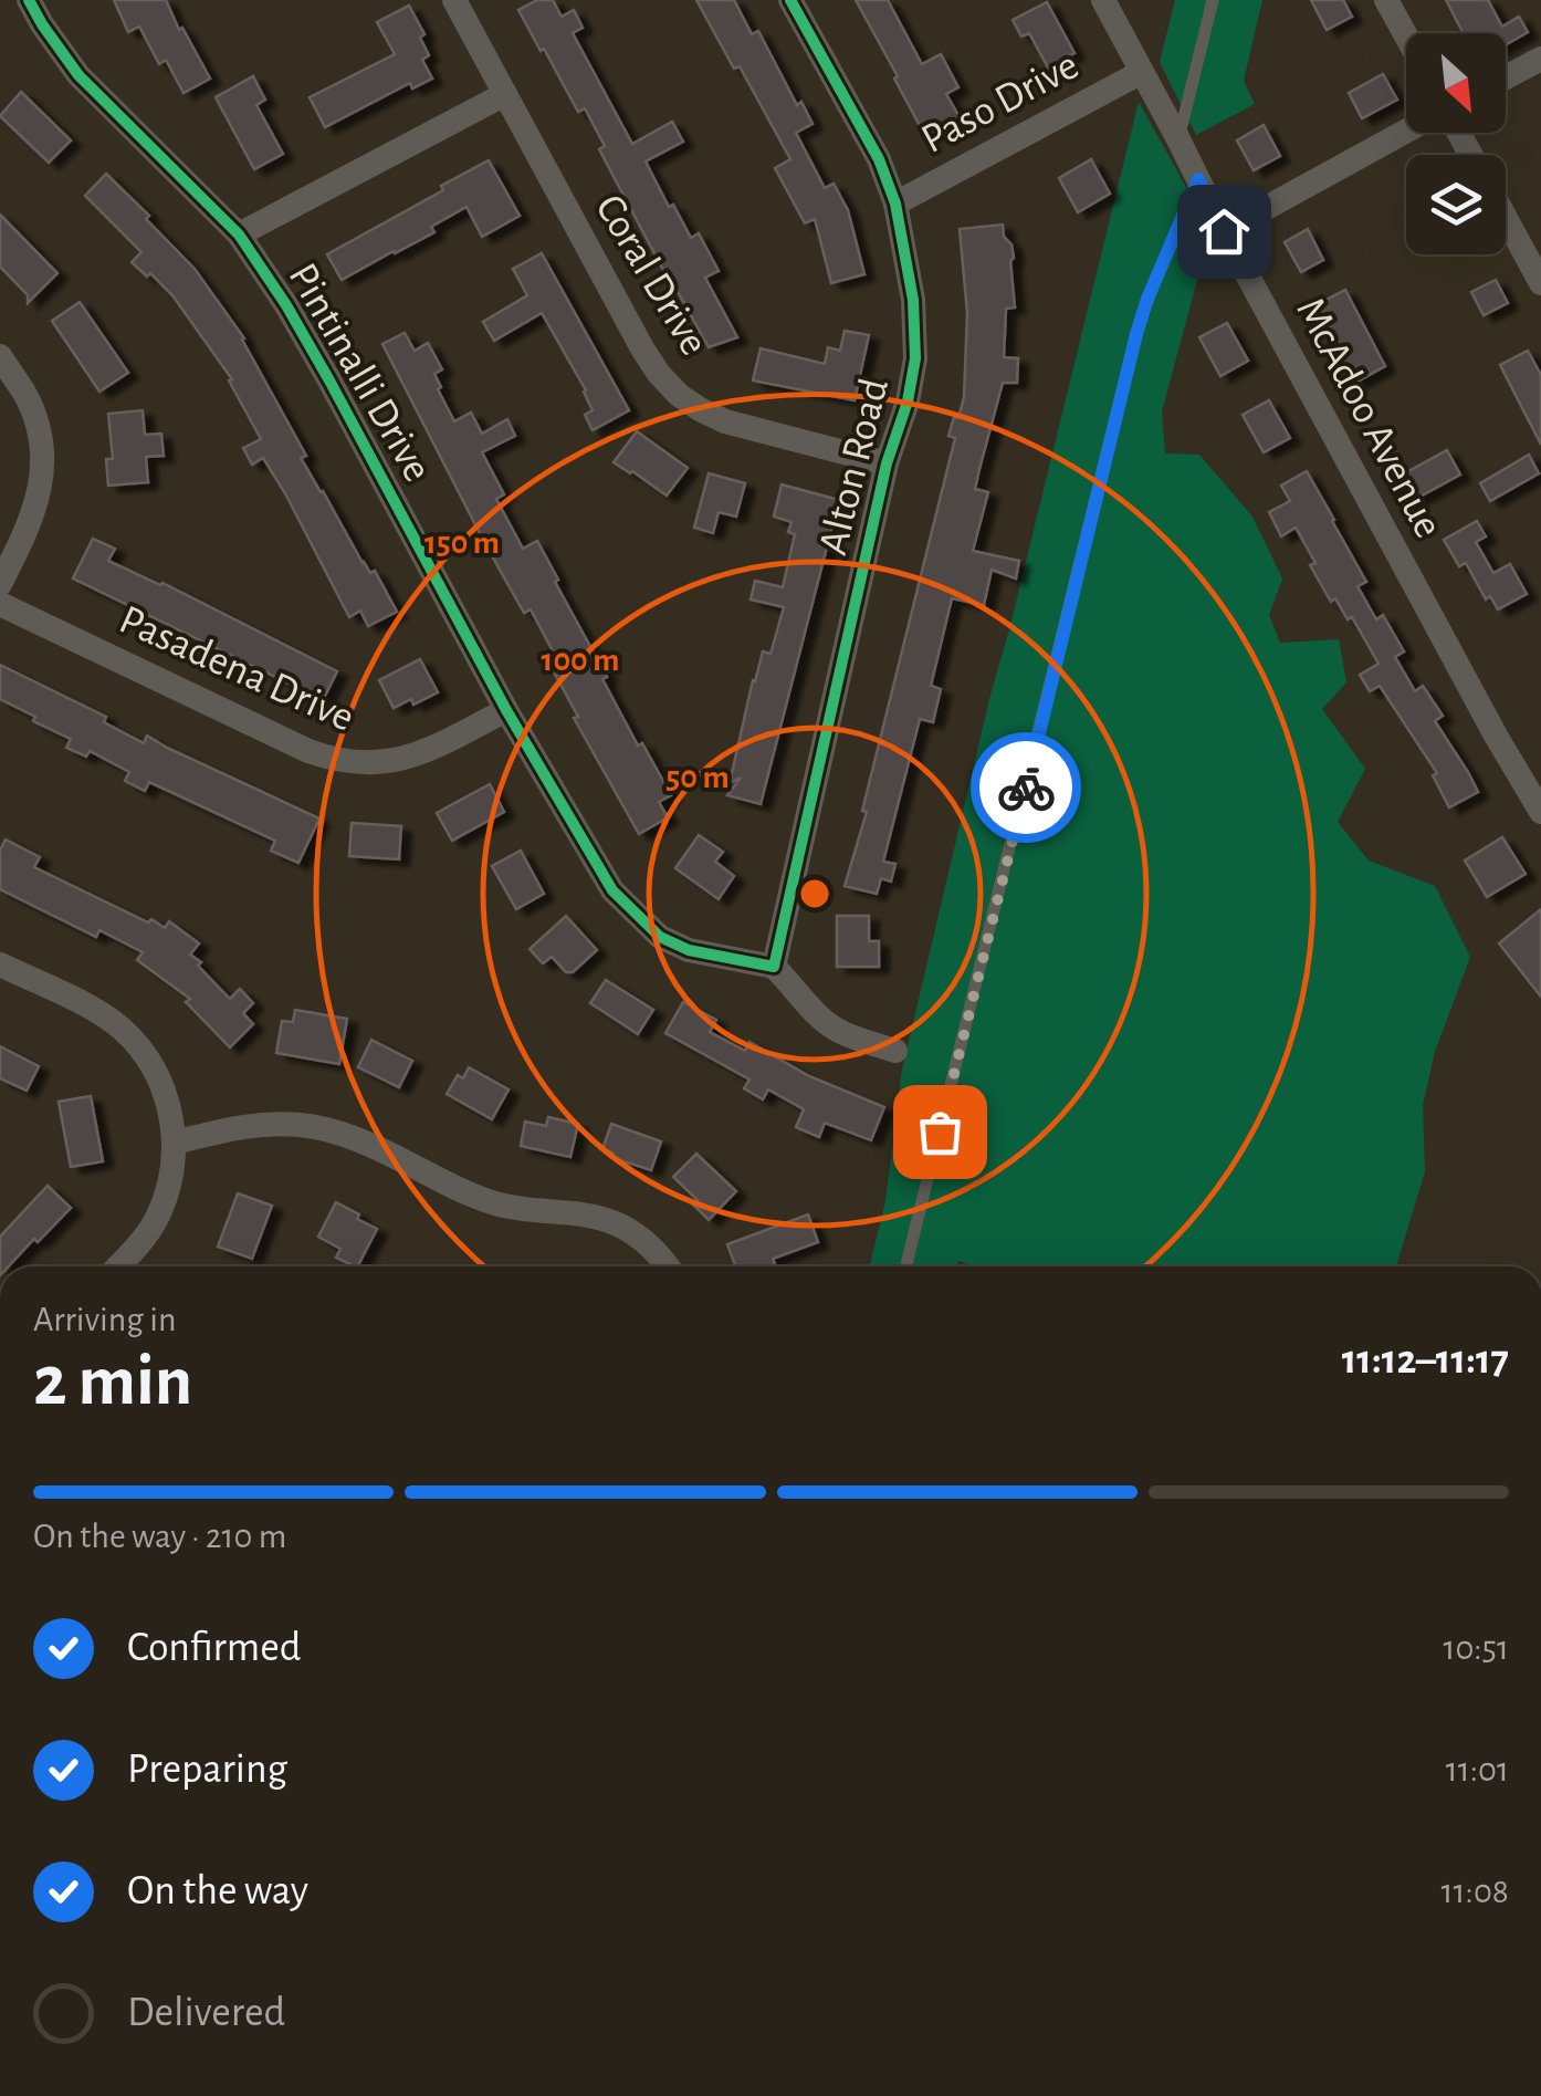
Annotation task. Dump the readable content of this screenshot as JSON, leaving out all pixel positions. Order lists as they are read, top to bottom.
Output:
{
  "streets": {
    "street": [
      "Paso Drive",
      "Coral Drive",
      "Pintinalli Drive",
      "McAdoo Avenue",
      "Alton Road",
      "Pasadena Drive"
    ]
  },
  "crossings": [
    ["Paso Drive", "McAdoo Avenue"],
    ["Paso Drive", "Alton Road"],
    ["Coral Drive", "Alton Road"],
    ["Pintinalli Drive", "Alton Road"],
    ["Pintinalli Drive", "Pasadena Drive"]
  ],
  "north": "bottom right",
  "page": {
    "heading": ["2 min", "Arriving in", "11:12–11:17"],
    "bar": "On the way · 210 m",
    "list": [
      ["Confirmed", "10:51"],
      ["Preparing", "11:01"],
      ["On the way", "11:08"],
      "Delivered"
    ]
  },
  "rings": ["150 m", "100 m", "50 m"]
}
